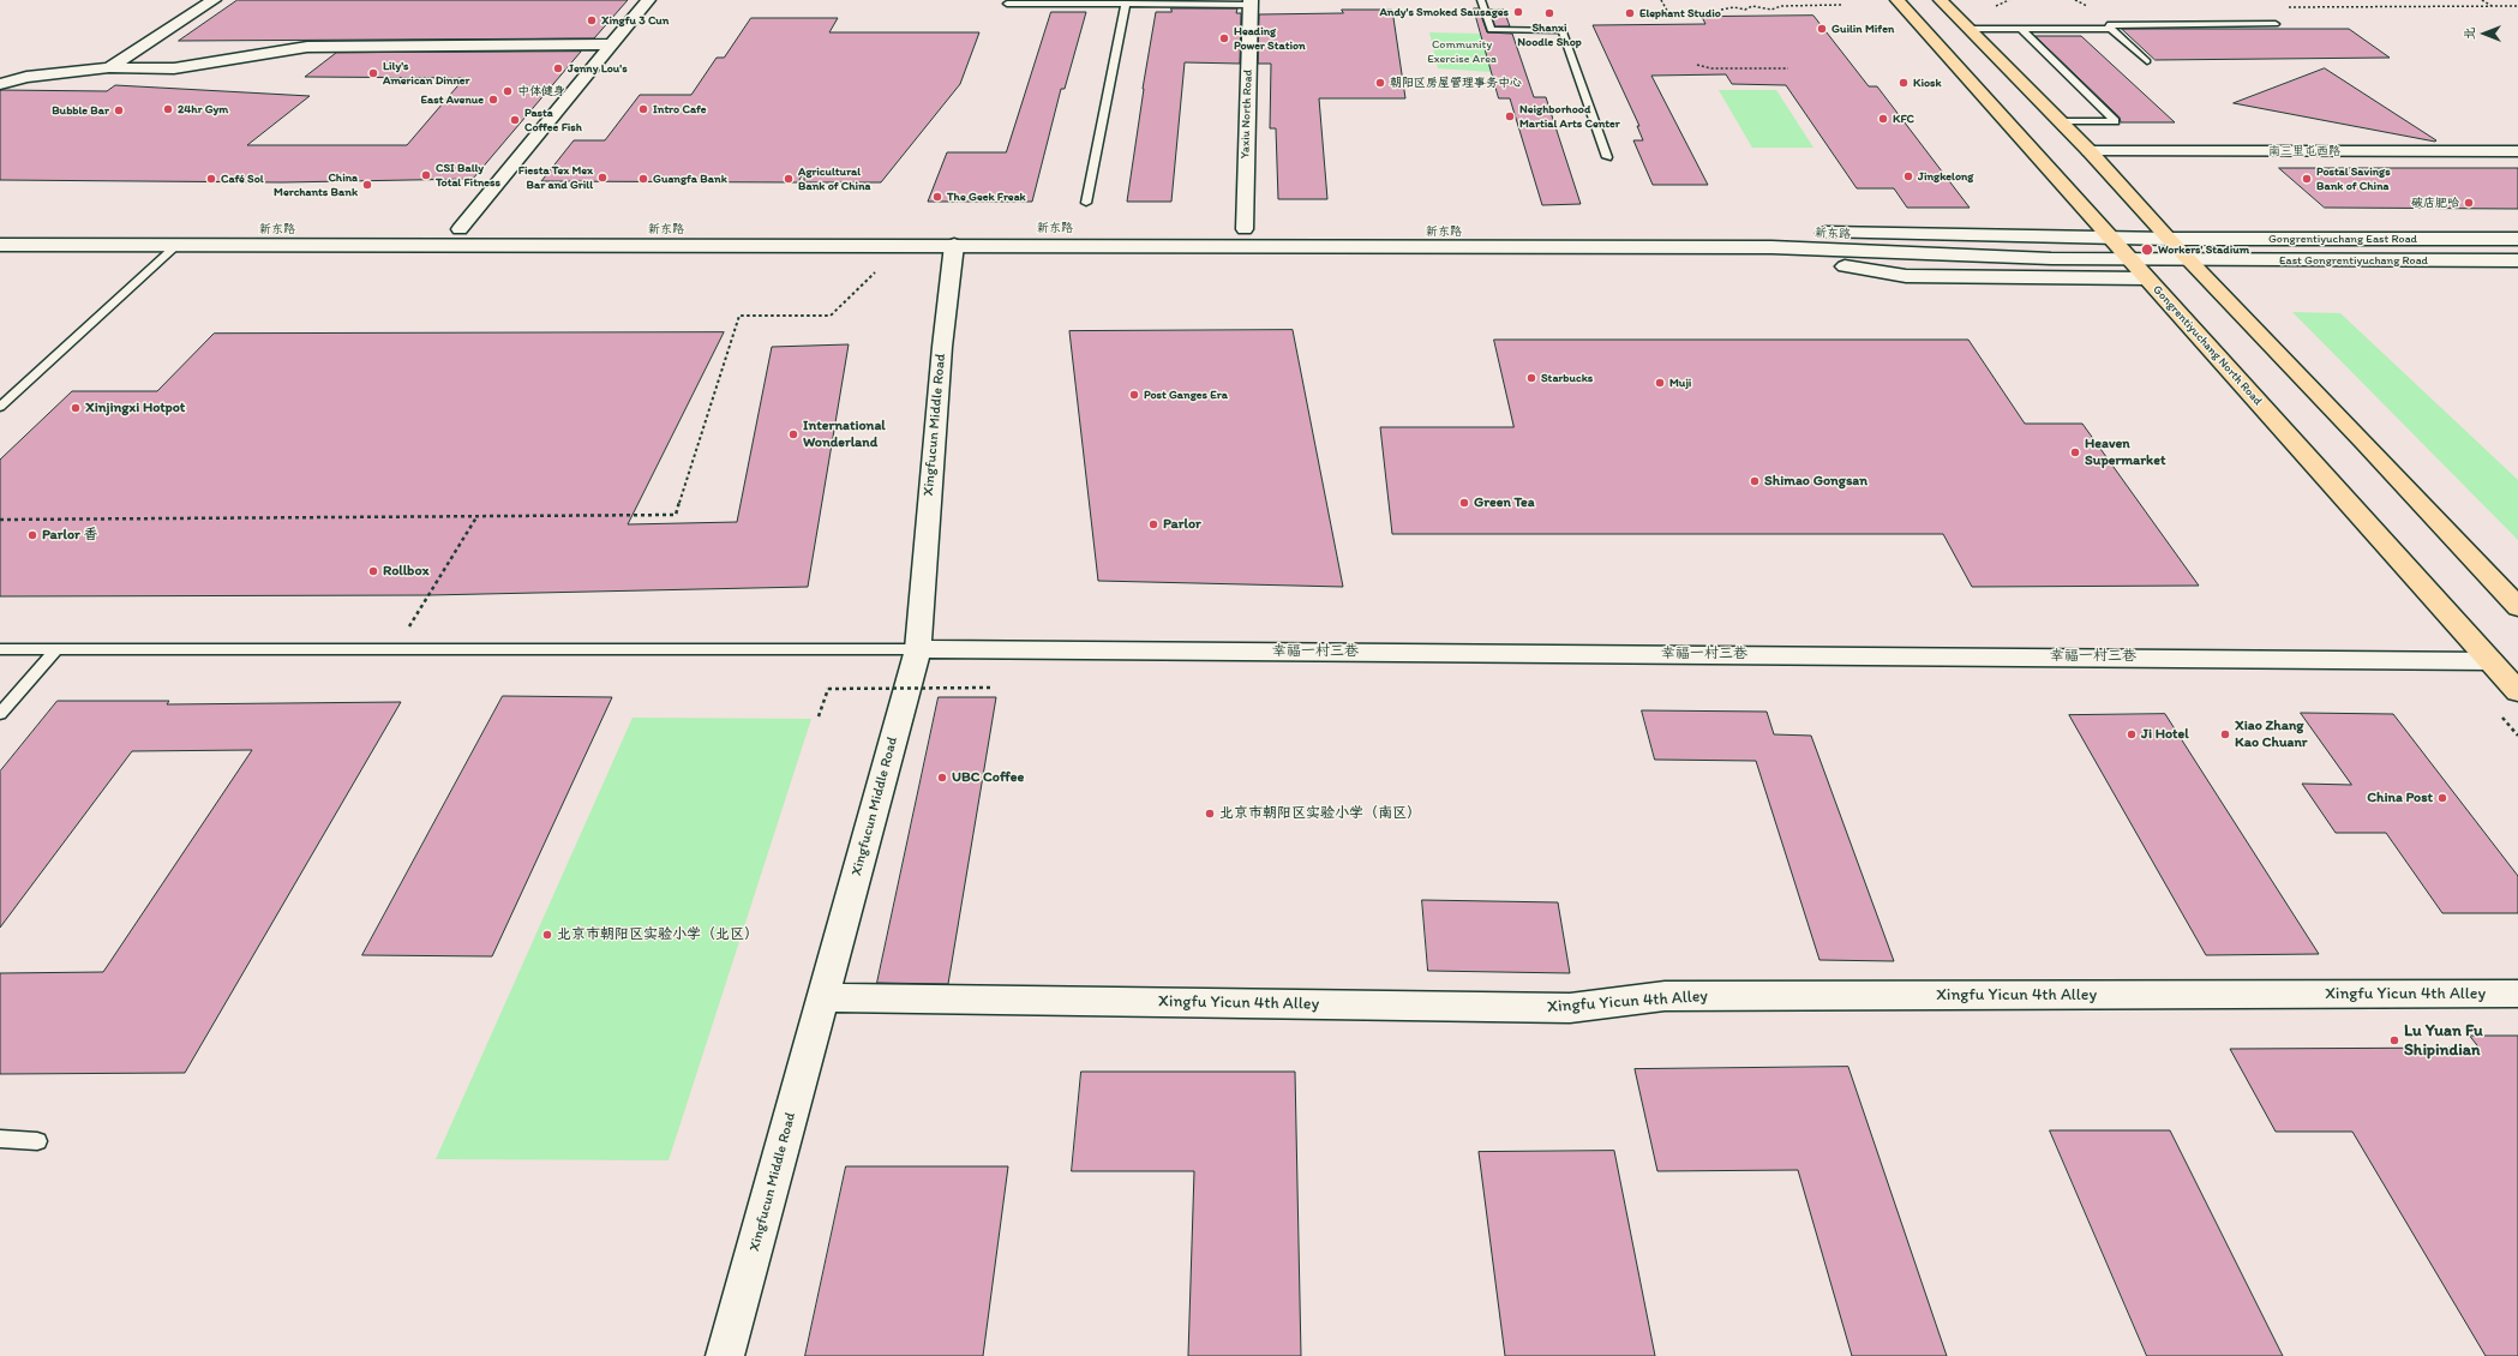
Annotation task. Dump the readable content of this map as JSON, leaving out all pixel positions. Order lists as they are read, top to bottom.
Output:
{
  "streets": {
    "main road": ["Gongrentiyuchang North Road"],
    "street": [
      "Yaxiu North Road",
      "南三里屯西路",
      "新东路",
      "Gongrentiyuchang East Road",
      "East Gongrentiyuchang Road",
      "Xingfucun Middle Road",
      "幸福一村三巷",
      "Xingfu Yicun 4th Alley"
    ]
  },
  "crossings": [
    ["Yaxiu North Road", "新东路"],
    ["新东路", "Gongrentiyuchang East Road"],
    ["新东路", "East Gongrentiyuchang Road"],
    ["新东路", "Gongrentiyuchang North Road"],
    ["新东路", "Xingfucun Middle Road"],
    ["Gongrentiyuchang North Road", "幸福一村三巷"],
    ["Xingfucun Middle Road", "幸福一村三巷"],
    ["Xingfucun Middle Road", "Xingfu Yicun 4th Alley"]
  ],
  "parks": ["Community Exercise Area"],
  "places": [
    "Andy's Smoked Sausages",
    "Shanxi Noodle Shop",
    "Elephant Studio",
    "Xingfu 3 Cun",
    "Guilin Mifen",
    "Heading Power Station",
    "Jenny Lou's",
    "Lily's American Dinner",
    "朝阳区房屋管理事务中心",
    "Kiosk",
    "中体健身",
    "East Avenue",
    "24hr Gym",
    "Intro Cafe",
    "Bubble Bar",
    "Neighborhood Martial Arts Center",
    "KFC",
    "Pasta Coffee Fish",
    "CSI Bally Total Fitness",
    "Jingkelong",
    "Fiesta Tex Mex Bar and Grill",
    "Café Sol",
    "Guangfa Bank",
    "Agricultural Bank of China",
    "Postal Savings Bank of China",
    "China Merchants Bank",
    "The Geek Freak",
    "破店肥哈",
    "Workers' Stadium",
    "Starbucks",
    "Muji",
    "Post Ganges Era",
    "Xinjingxi Hotpot",
    "International Wonderland",
    "Heaven Supermarket",
    "Shimao Gongsan",
    "Green Tea",
    "Parlor",
    "Parlor 香",
    "Rollbox",
    "Ji Hotel",
    "Xiao Zhang Kao Chuanr",
    "UBC Coffee",
    "China Post",
    "北京市朝阳区实验小学（南区）",
    "北京市朝阳区实验小学（北区）",
    "Lu Yuan Fu Shipindian"
  ],
  "north": "left"
}
